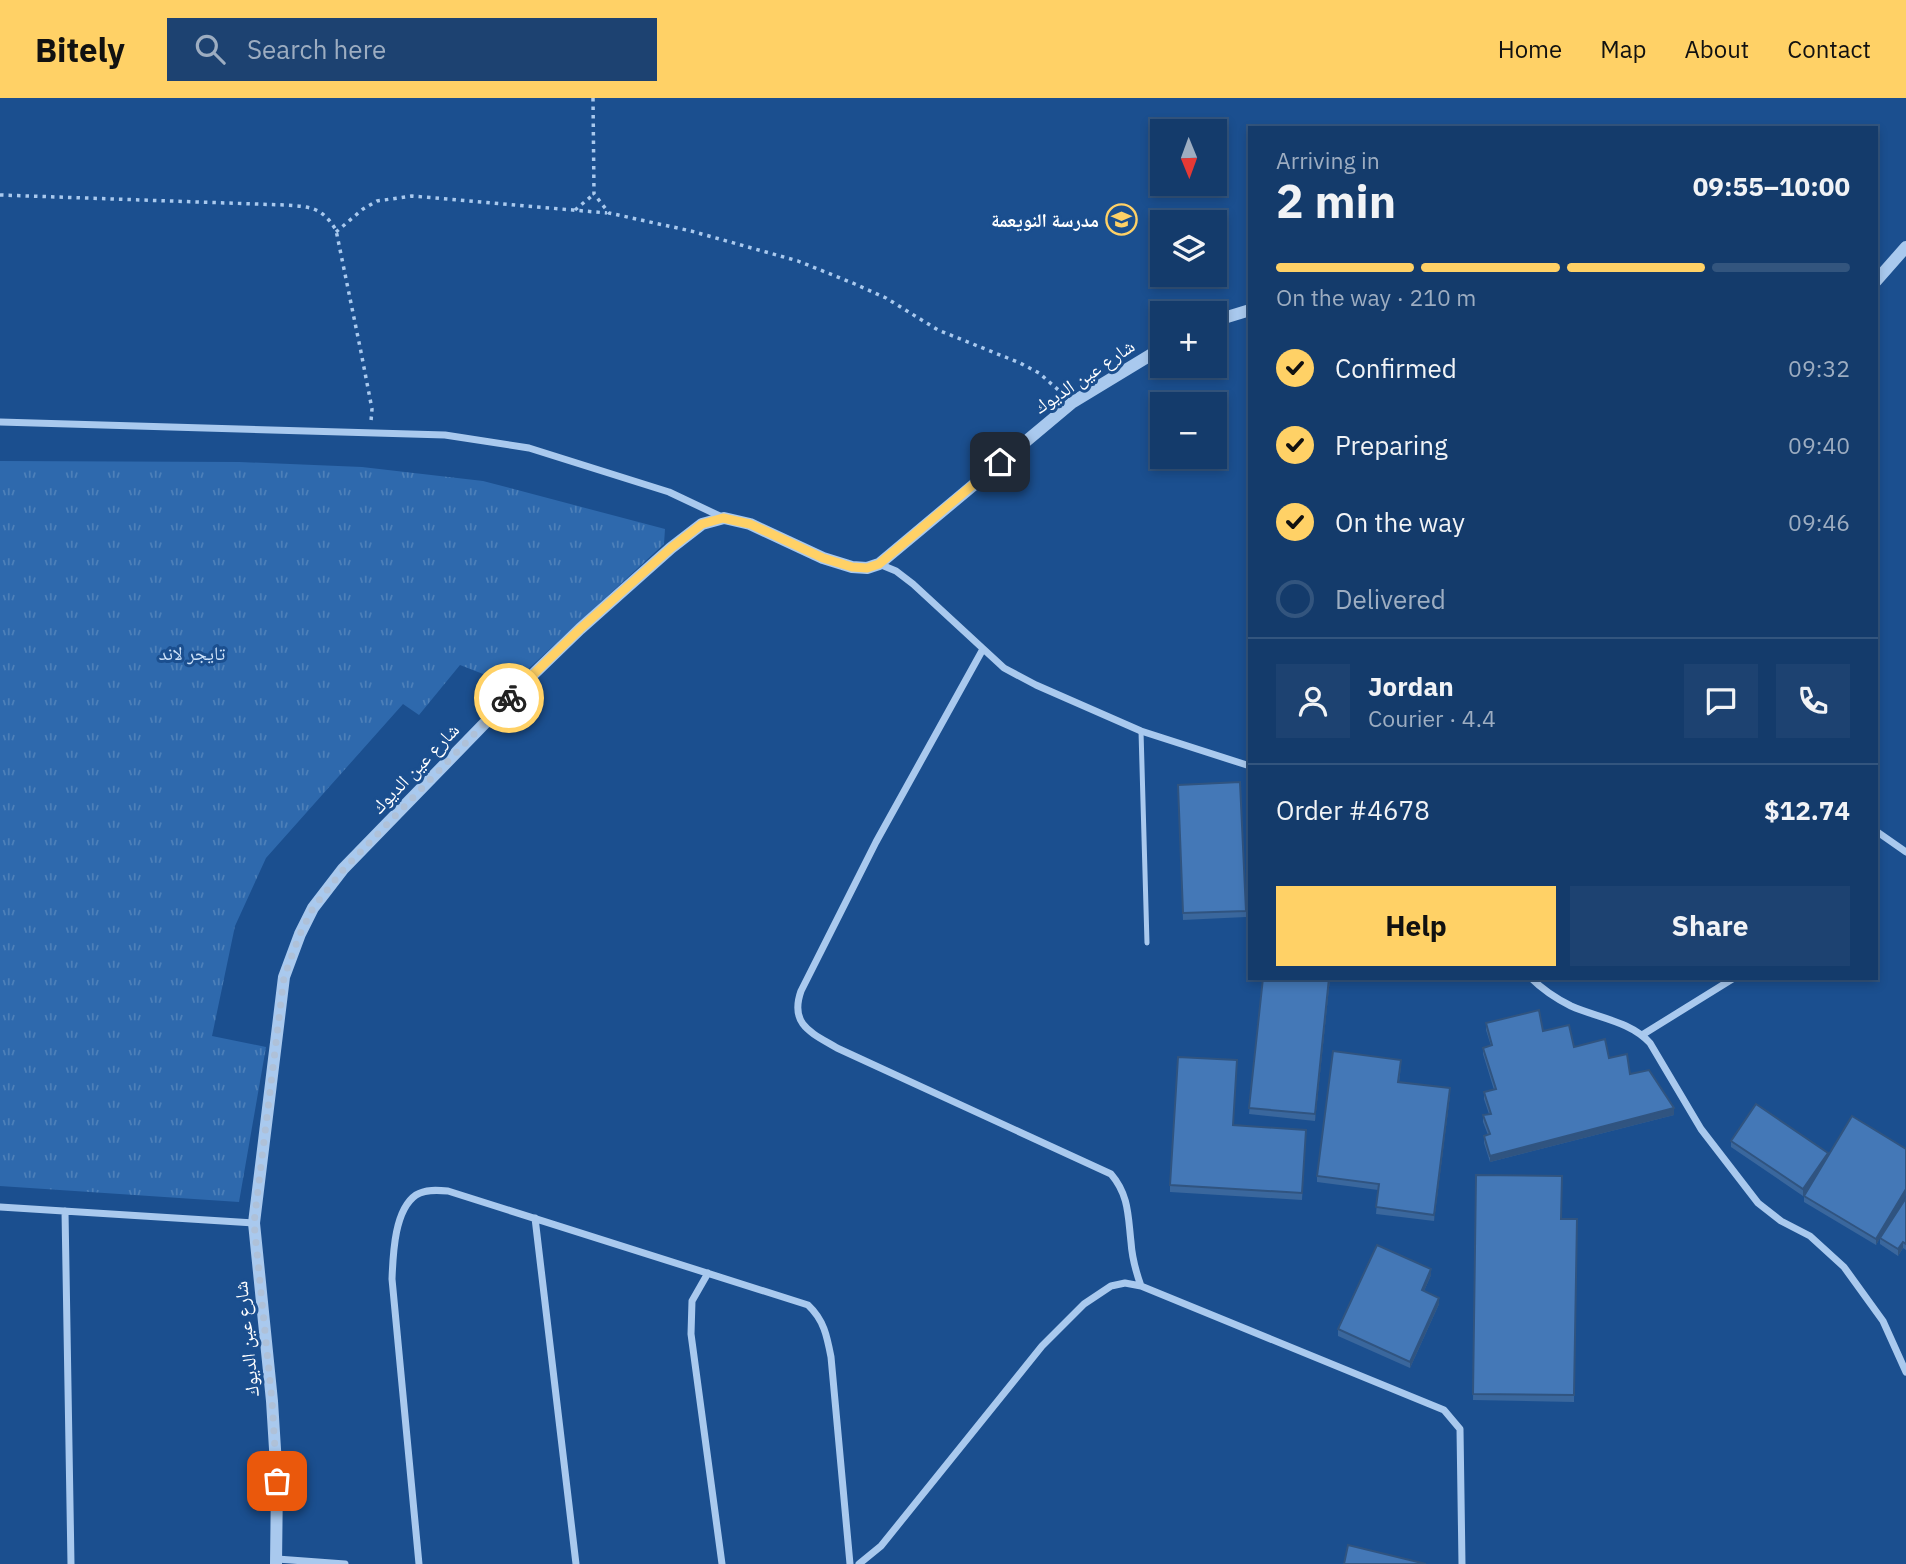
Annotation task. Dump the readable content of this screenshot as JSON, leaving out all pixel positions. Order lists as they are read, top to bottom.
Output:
{
  "streets": {
    "street": ["شارع عين الديوك"]
  },
  "parks": ["تايجر لاند"],
  "places": {
    "school or university": ["مدرسة النويعمة"]
  },
  "north": "bottom",
  "page": {
    "header": "Bitely",
    "search": "Search here",
    "nav": [
      "Home",
      "Map",
      "About",
      "Contact"
    ],
    "map_buttons": ["+", "−"],
    "heading": ["2 min", "Arriving in", "09:55–10:00"],
    "panel": [
      "Jordan",
      "Courier · 4.4",
      "Order #4678",
      "$12.74"
    ],
    "bar": "On the way · 210 m",
    "list": [
      ["Confirmed", "09:32"],
      ["Preparing", "09:40"],
      ["On the way", "09:46"],
      "Delivered"
    ],
    "buttons": ["Help", "Share"]
  }
}
